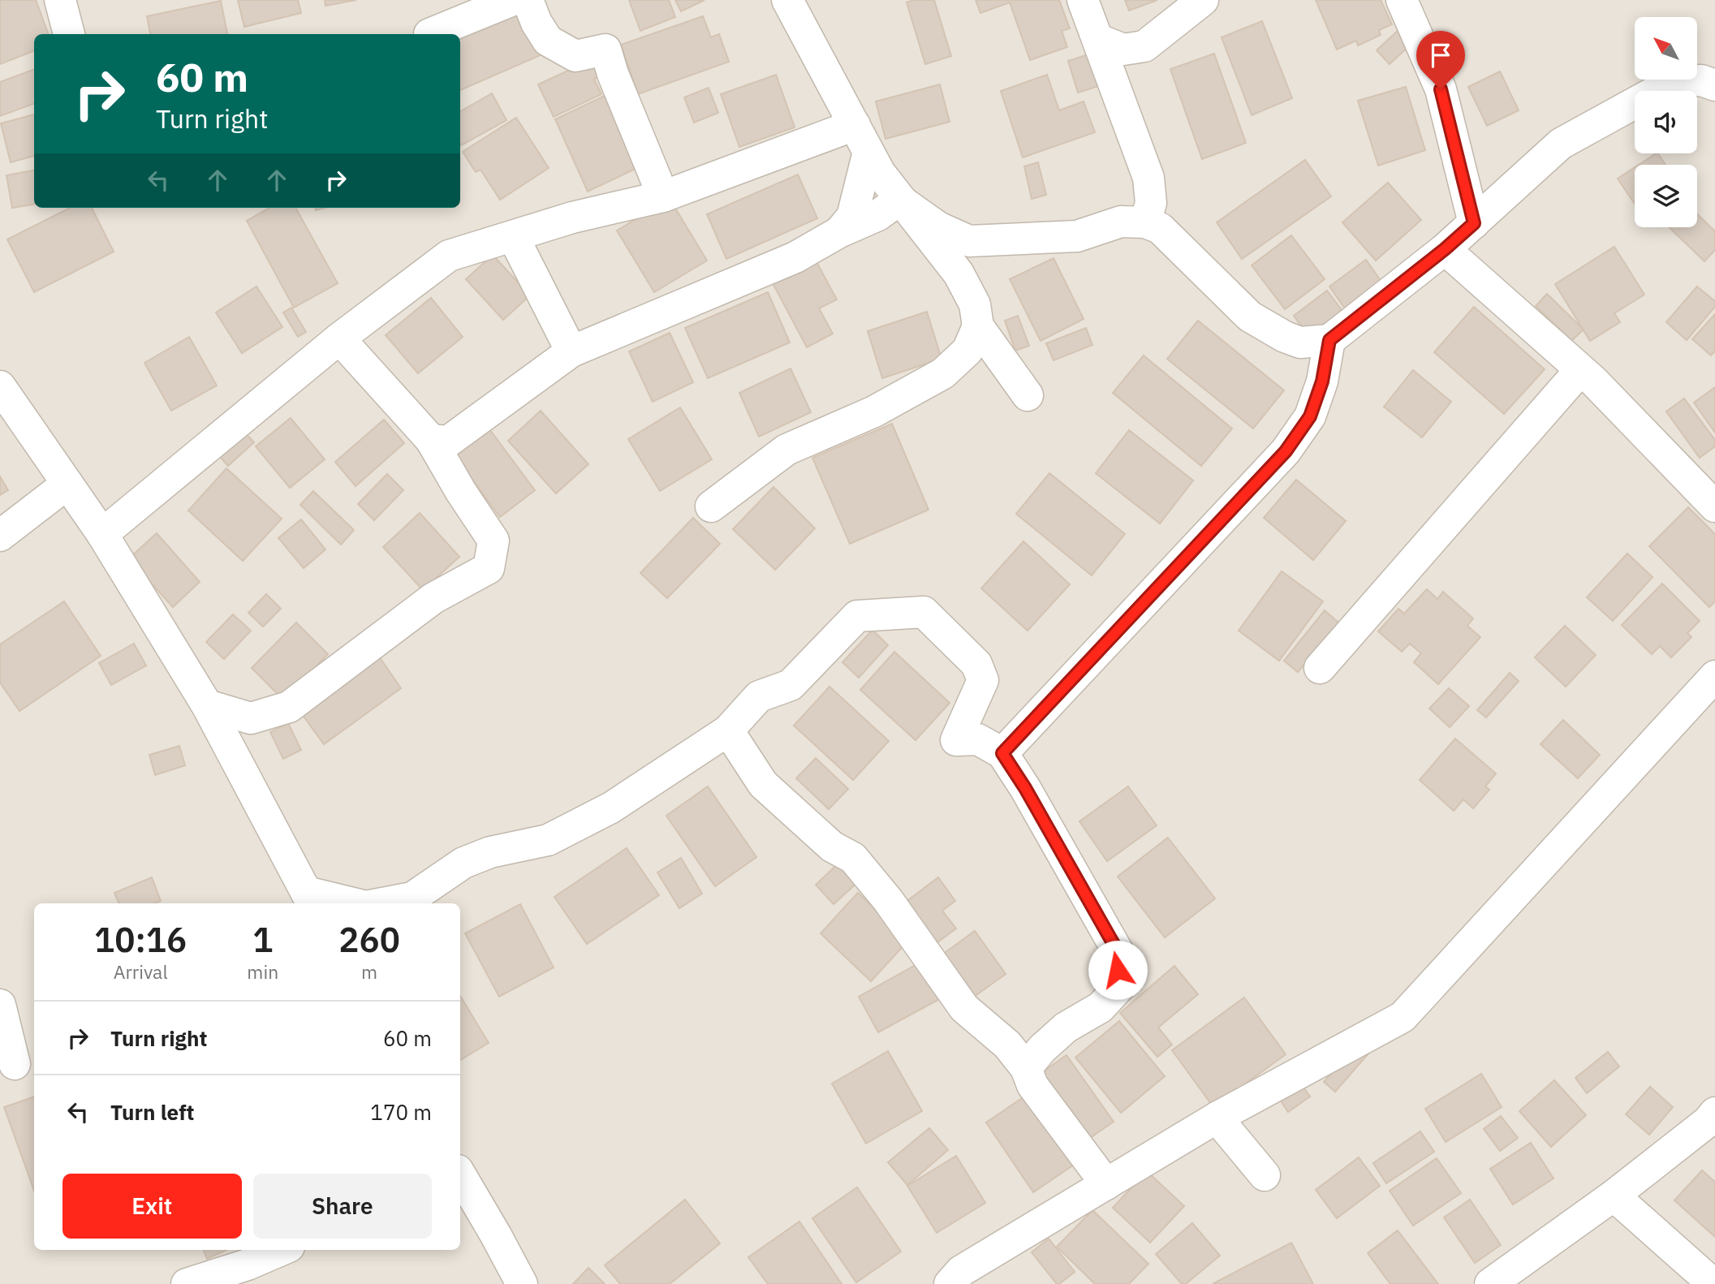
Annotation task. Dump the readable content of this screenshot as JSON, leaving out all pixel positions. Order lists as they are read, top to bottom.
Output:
{
  "north": "top left",
  "page": {
    "turn": ["60 m", "Turn right"],
    "eta": [
      "10:16",
      "Arrival",
      "1",
      "min",
      "260",
      "m"
    ],
    "list": [
      {
        "name": "Turn right",
        "value": "60 m"
      },
      {
        "name": "Turn left",
        "value": "170 m"
      }
    ],
    "buttons": ["Exit", "Share"]
  }
}
